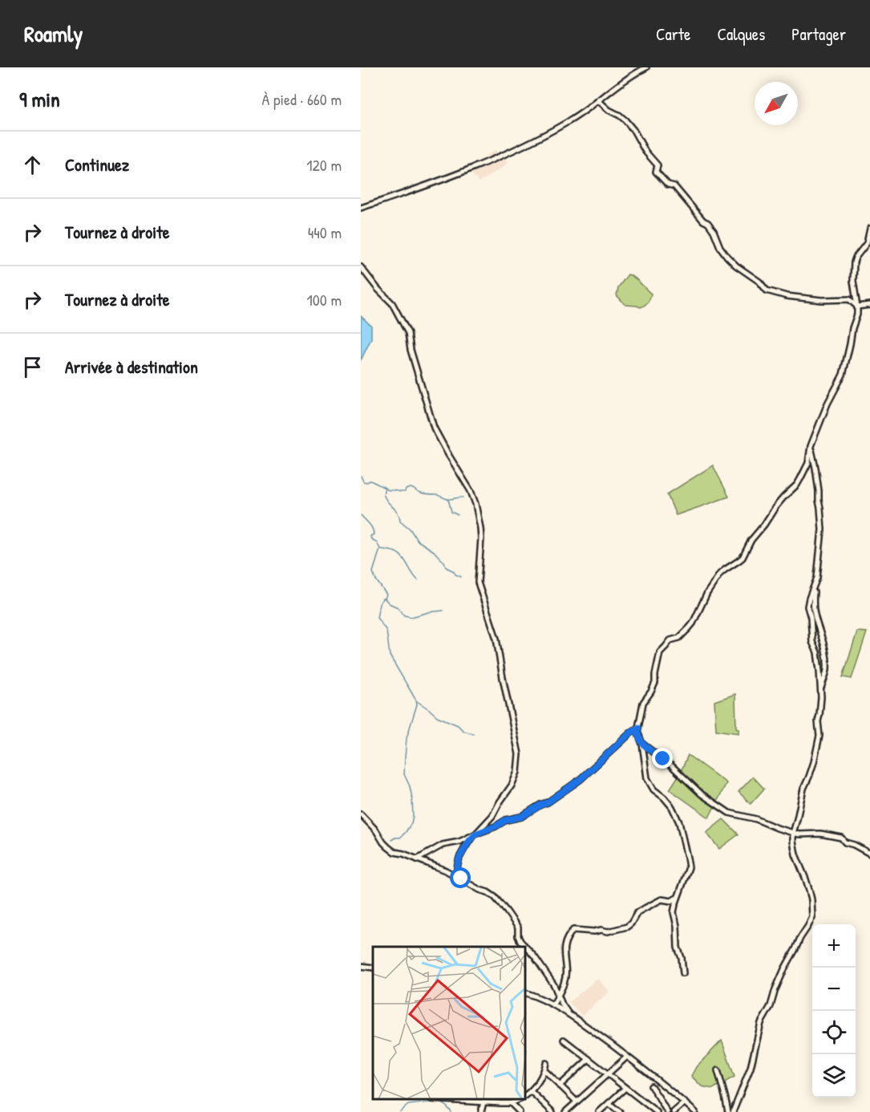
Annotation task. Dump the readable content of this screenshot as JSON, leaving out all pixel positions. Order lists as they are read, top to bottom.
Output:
{
  "north": "bottom left",
  "page": {
    "header": "Roamly",
    "nav": ["Carte", "Calques", "Partager"],
    "heading": ["9 min", "À pied · 660 m"],
    "list": [
      ["Continuez", "120 m"],
      ["Tournez à droite", "440 m"],
      ["Tournez à droite", "100 m"],
      "Arrivée à destination"
    ],
    "map_buttons": ["+", "−"]
  }
}
